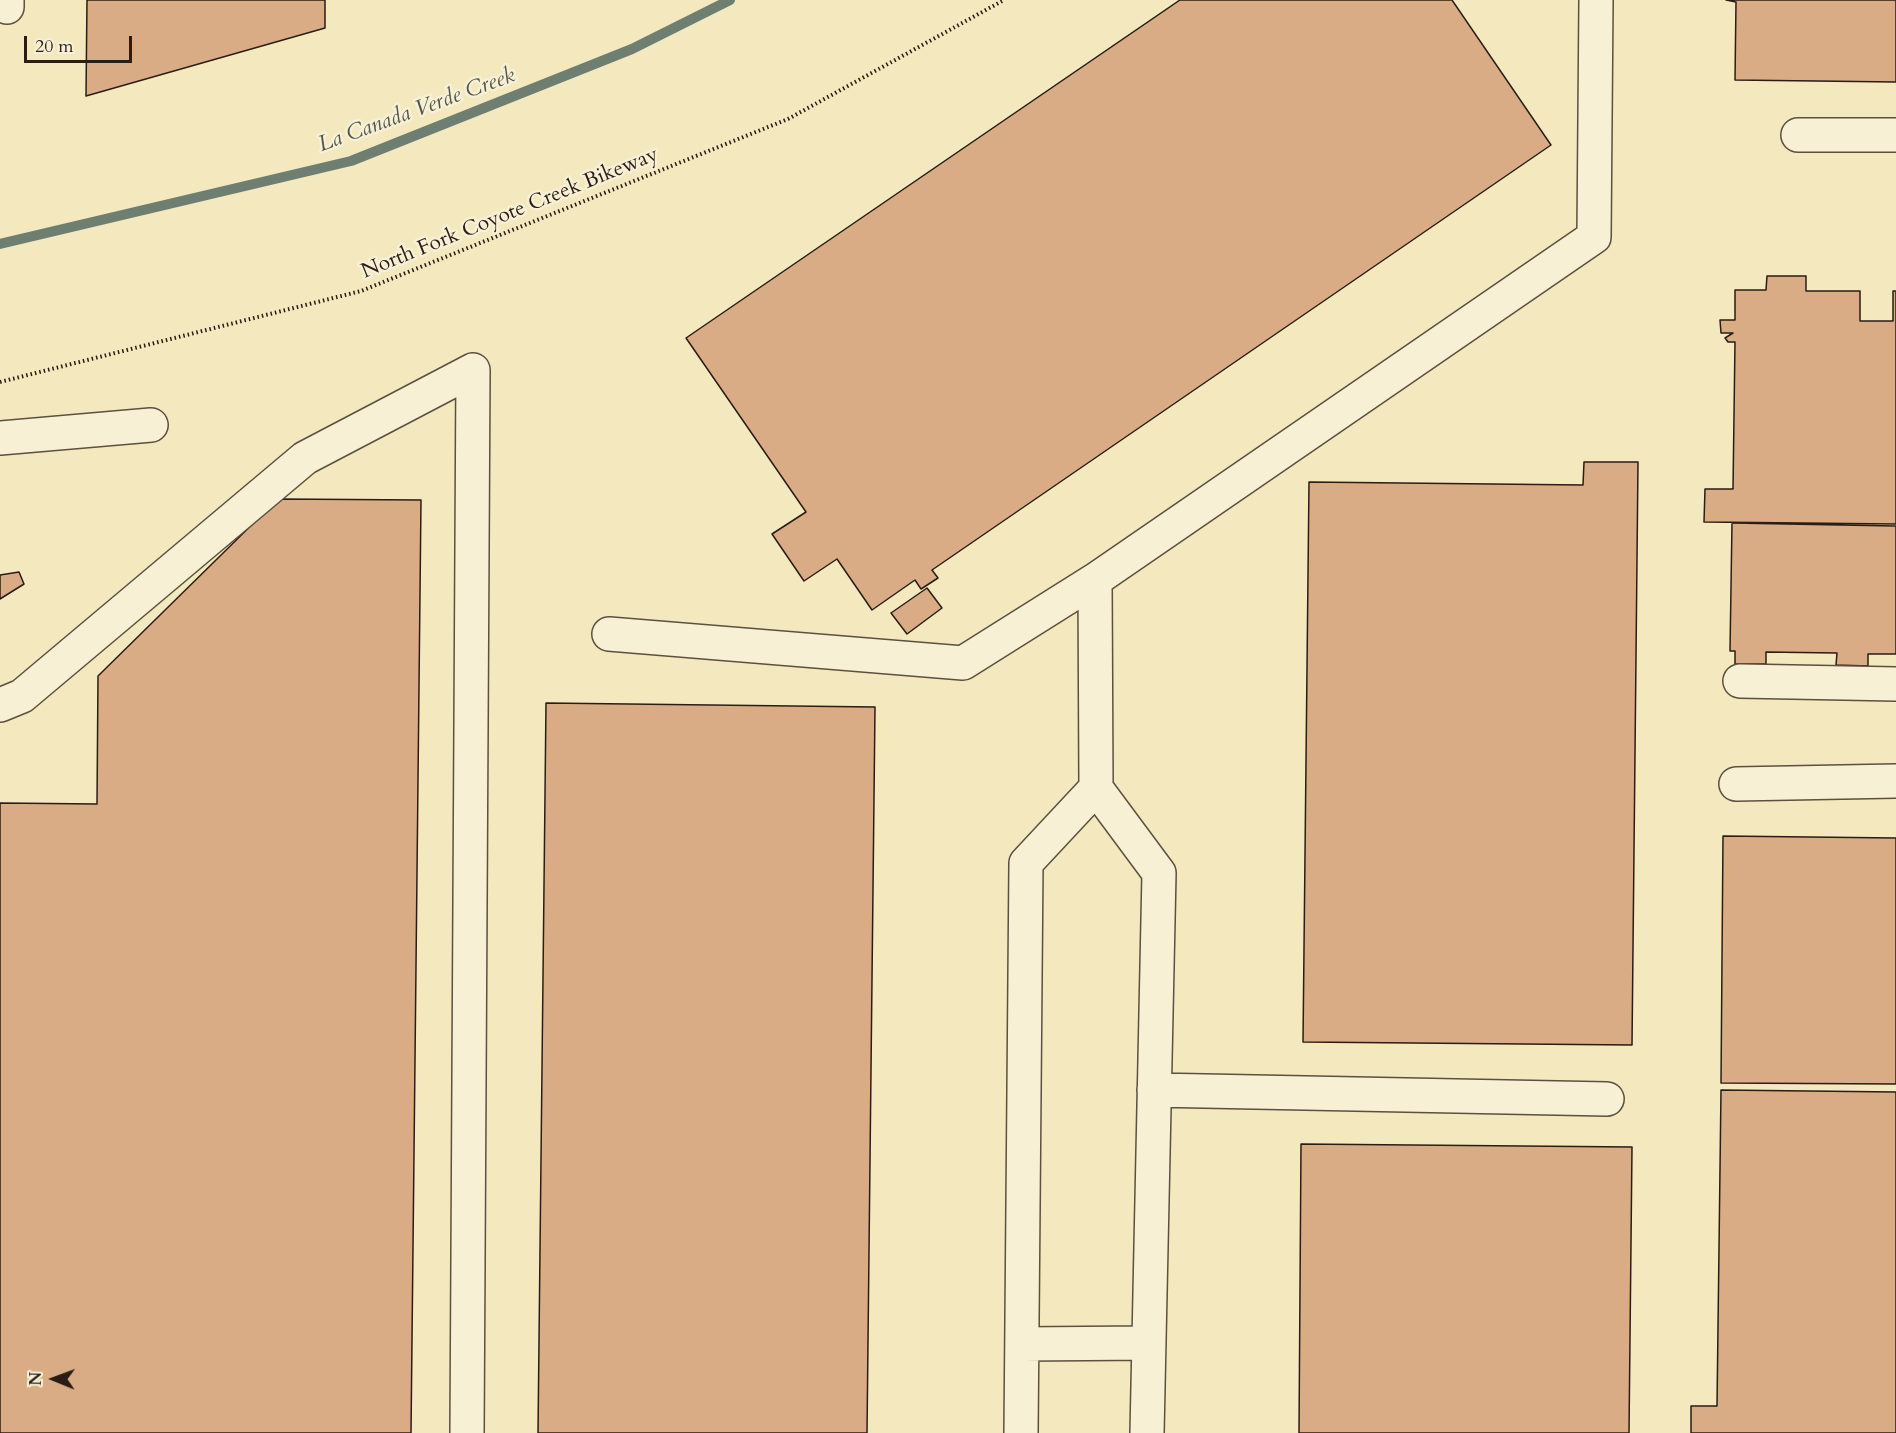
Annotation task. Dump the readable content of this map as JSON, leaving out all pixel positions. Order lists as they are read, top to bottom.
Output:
{
  "streets": {
    "path": ["North Fork Coyote Creek Bikeway"]
  },
  "water": ["La Canada Verde Creek"],
  "scale_bar": "20 m",
  "north": "left"
}
